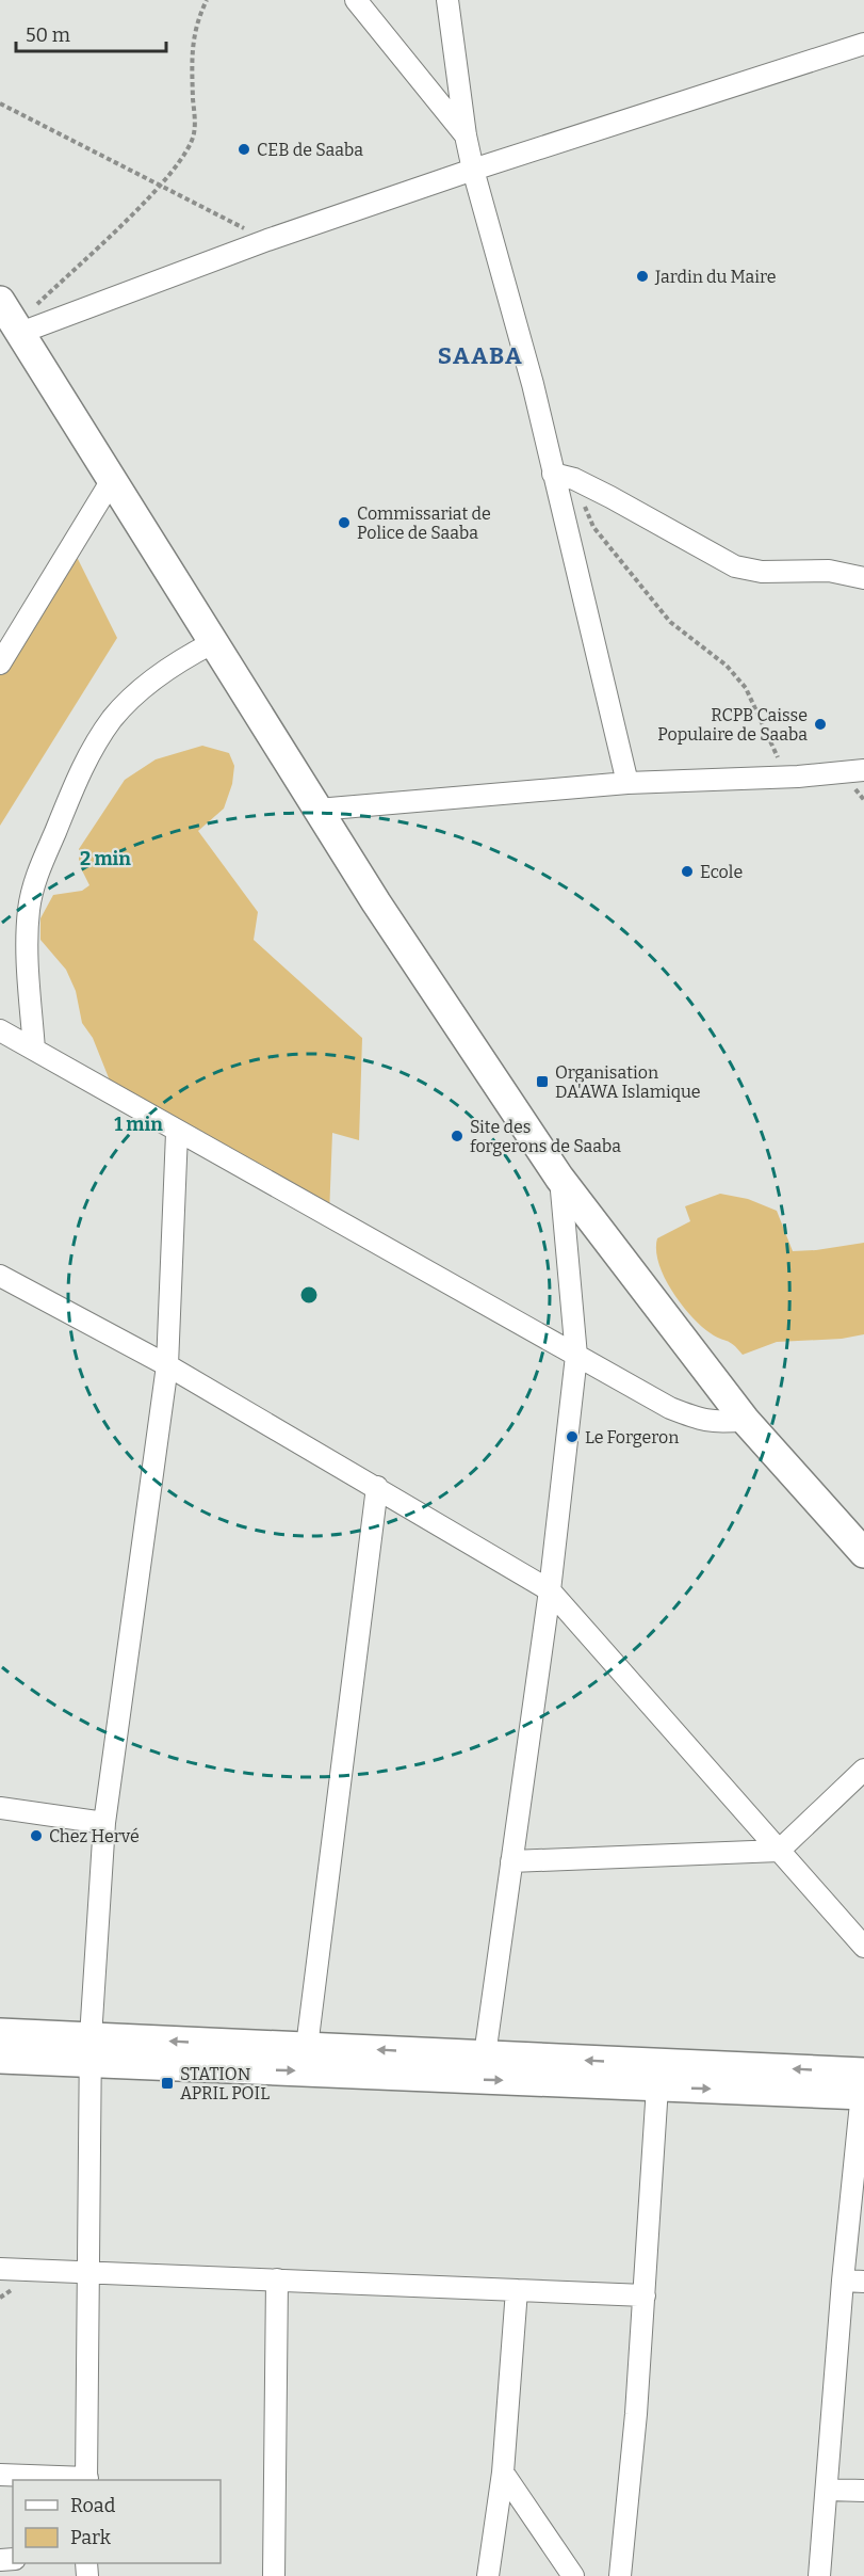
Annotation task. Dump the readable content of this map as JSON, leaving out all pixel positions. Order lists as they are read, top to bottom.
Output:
{
  "districts": ["SAABA"],
  "places": {
    "other": [
      "CEB de Saaba",
      "Jardin du Maire",
      "Commissariat de Police de Saaba",
      "RCPB Caisse Populaire de Saaba",
      "Ecole",
      "Site des forgerons de Saaba",
      "Le Forgeron",
      "Chez Hervé"
    ],
    "transit": ["Organisation DA'AWA Islamique", "STATION APRIL POIL"]
  },
  "legend": ["Road", "Park"],
  "scale_bar": "50 m",
  "rings": ["2 min", "1 min"]
}
